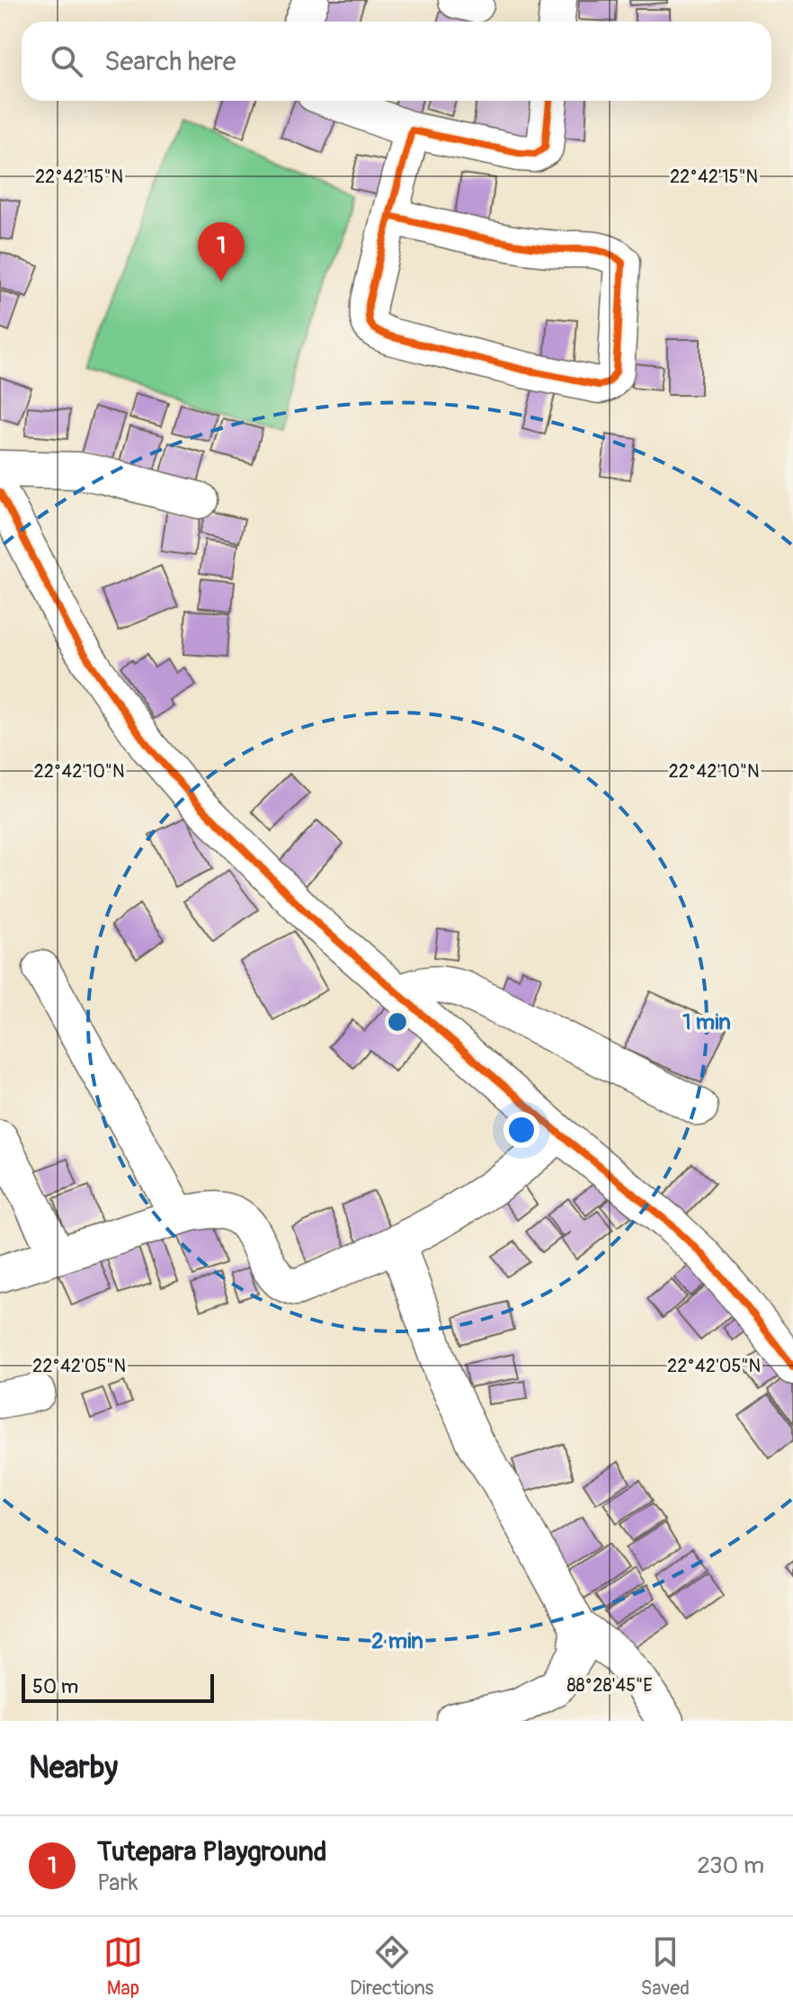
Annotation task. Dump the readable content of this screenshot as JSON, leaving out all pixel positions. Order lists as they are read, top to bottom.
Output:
{
  "scale_bar": "50 m",
  "page": {
    "search": "Search here",
    "pins": "1",
    "scale": "50 m",
    "heading": "Nearby",
    "list": [
      {
        "mark": "1",
        "name": "Tutepara Playground",
        "note": "Park",
        "value": "230 m"
      }
    ],
    "nav": ["Map", "Directions", "Saved"]
  },
  "coordinates": [
    "22°42'15\"N",
    "22°42'10\"N",
    "22°42'05\"N",
    "88°28'45\"E"
  ],
  "rings": ["1 min", "2 min"]
}
